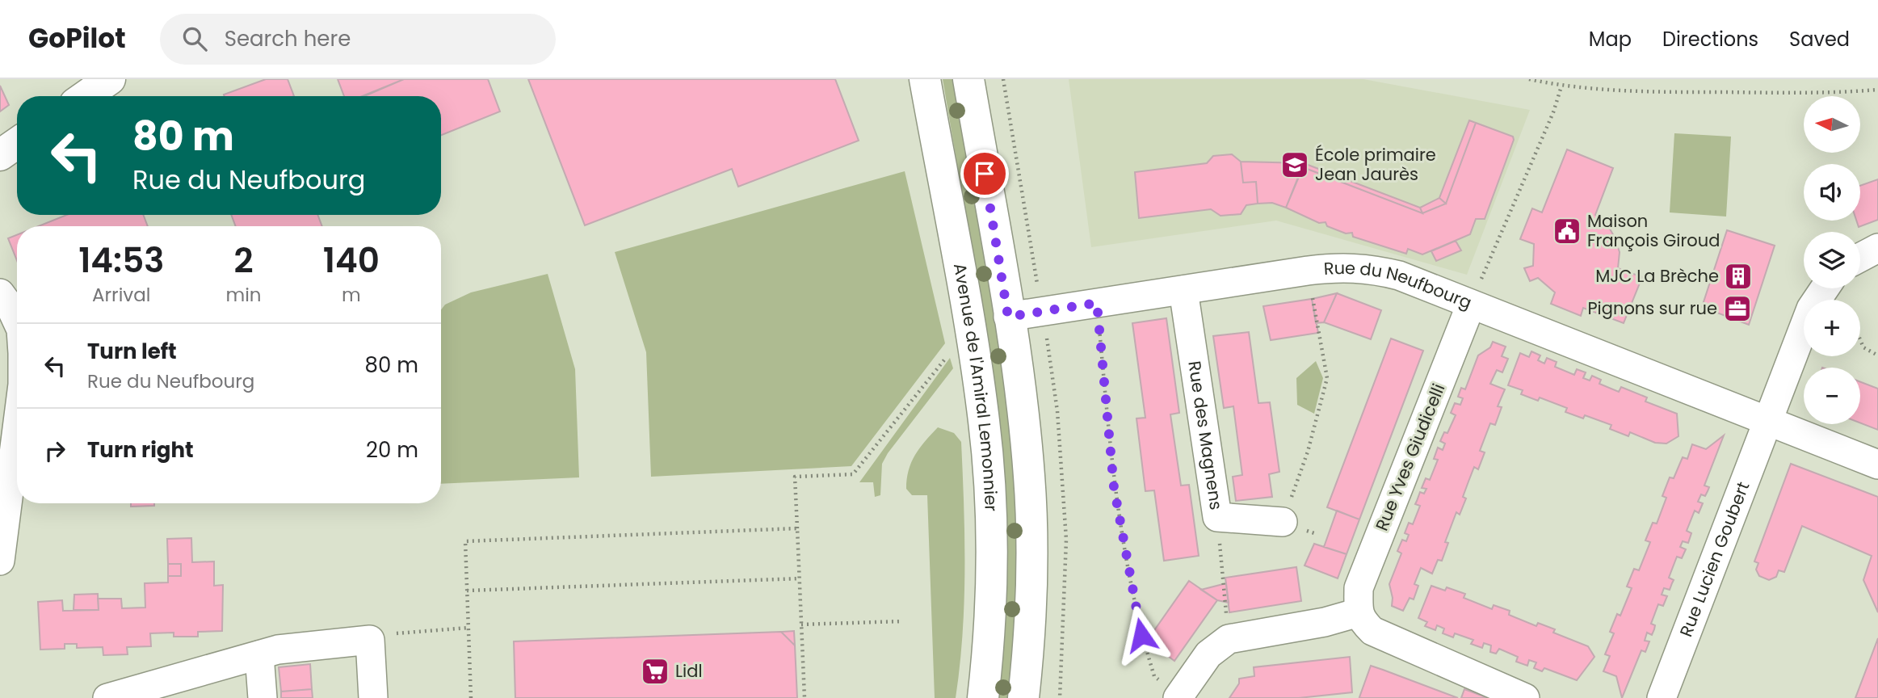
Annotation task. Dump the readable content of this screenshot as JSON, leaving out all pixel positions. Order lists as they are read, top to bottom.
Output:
{
  "streets": {
    "main road": ["Avenue de l'Amiral Lemonnier"],
    "street": [
      "Rue du Neufbourg",
      "Rue des Magnens",
      "Rue Yves Giudicelli",
      "Rue Lucien Goubert"
    ]
  },
  "crossings": [
    ["Rue du Neufbourg", "Rue des Magnens"],
    ["Rue du Neufbourg", "Rue Yves Giudicelli"],
    ["Rue du Neufbourg", "Rue Lucien Goubert"]
  ],
  "places": {
    "school or university": ["École primaire Jean Jaurès"],
    "public building": ["Maison François Giroud"],
    "building": ["MJC La Brèche"],
    "office": ["Pignons sur rue"],
    "supermarket": ["Lidl"]
  },
  "north": "left",
  "page": {
    "header": "GoPilot",
    "search": "Search here",
    "nav": ["Map", "Directions", "Saved"],
    "map_buttons": ["+", "−"],
    "turn": ["80 m", "Rue du Neufbourg"],
    "eta": [
      "14:53",
      "Arrival",
      "2",
      "min",
      "140",
      "m"
    ],
    "list": [
      {
        "name": "Turn left",
        "note": "Rue du Neufbourg",
        "value": "80 m"
      },
      {
        "name": "Turn right",
        "value": "20 m"
      }
    ]
  }
}
